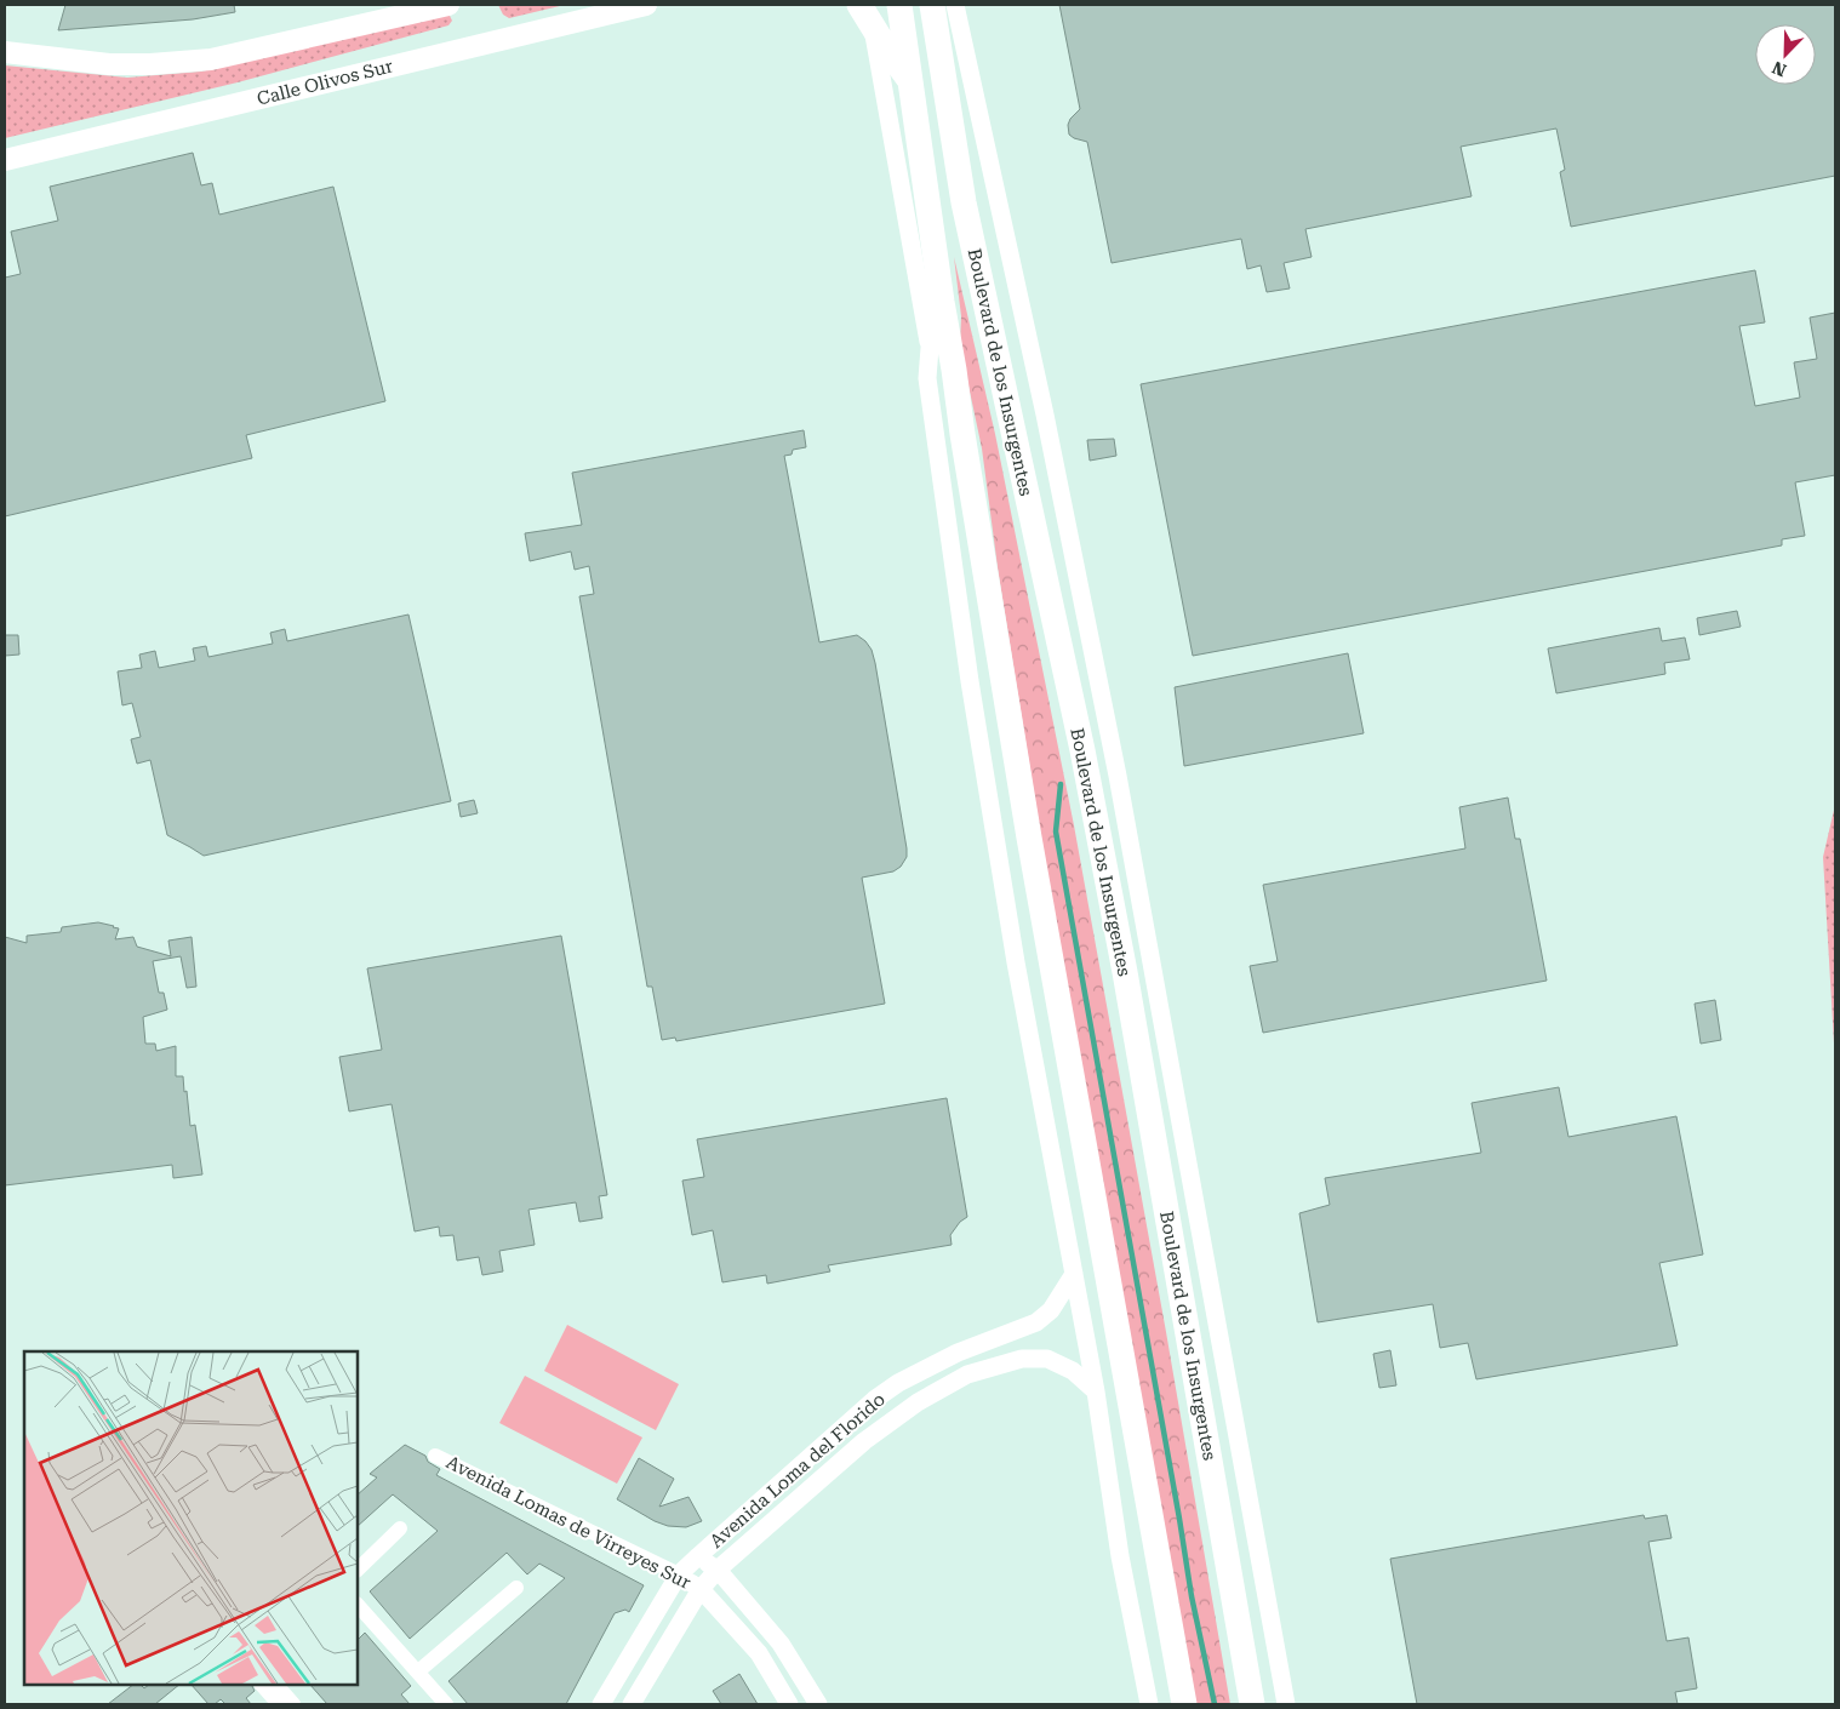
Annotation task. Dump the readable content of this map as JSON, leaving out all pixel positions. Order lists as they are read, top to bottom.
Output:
{
  "streets": {
    "highway": ["Boulevard de los Insurgentes"],
    "main road": ["Calle Olivos Sur"],
    "street": ["Avenida Loma del Florido", "Avenida Lomas de Virreyes Sur"]
  },
  "crossings": [
    ["Avenida Loma del Florido", "Avenida Lomas de Virreyes Sur"]
  ],
  "north": "bottom left"
}
